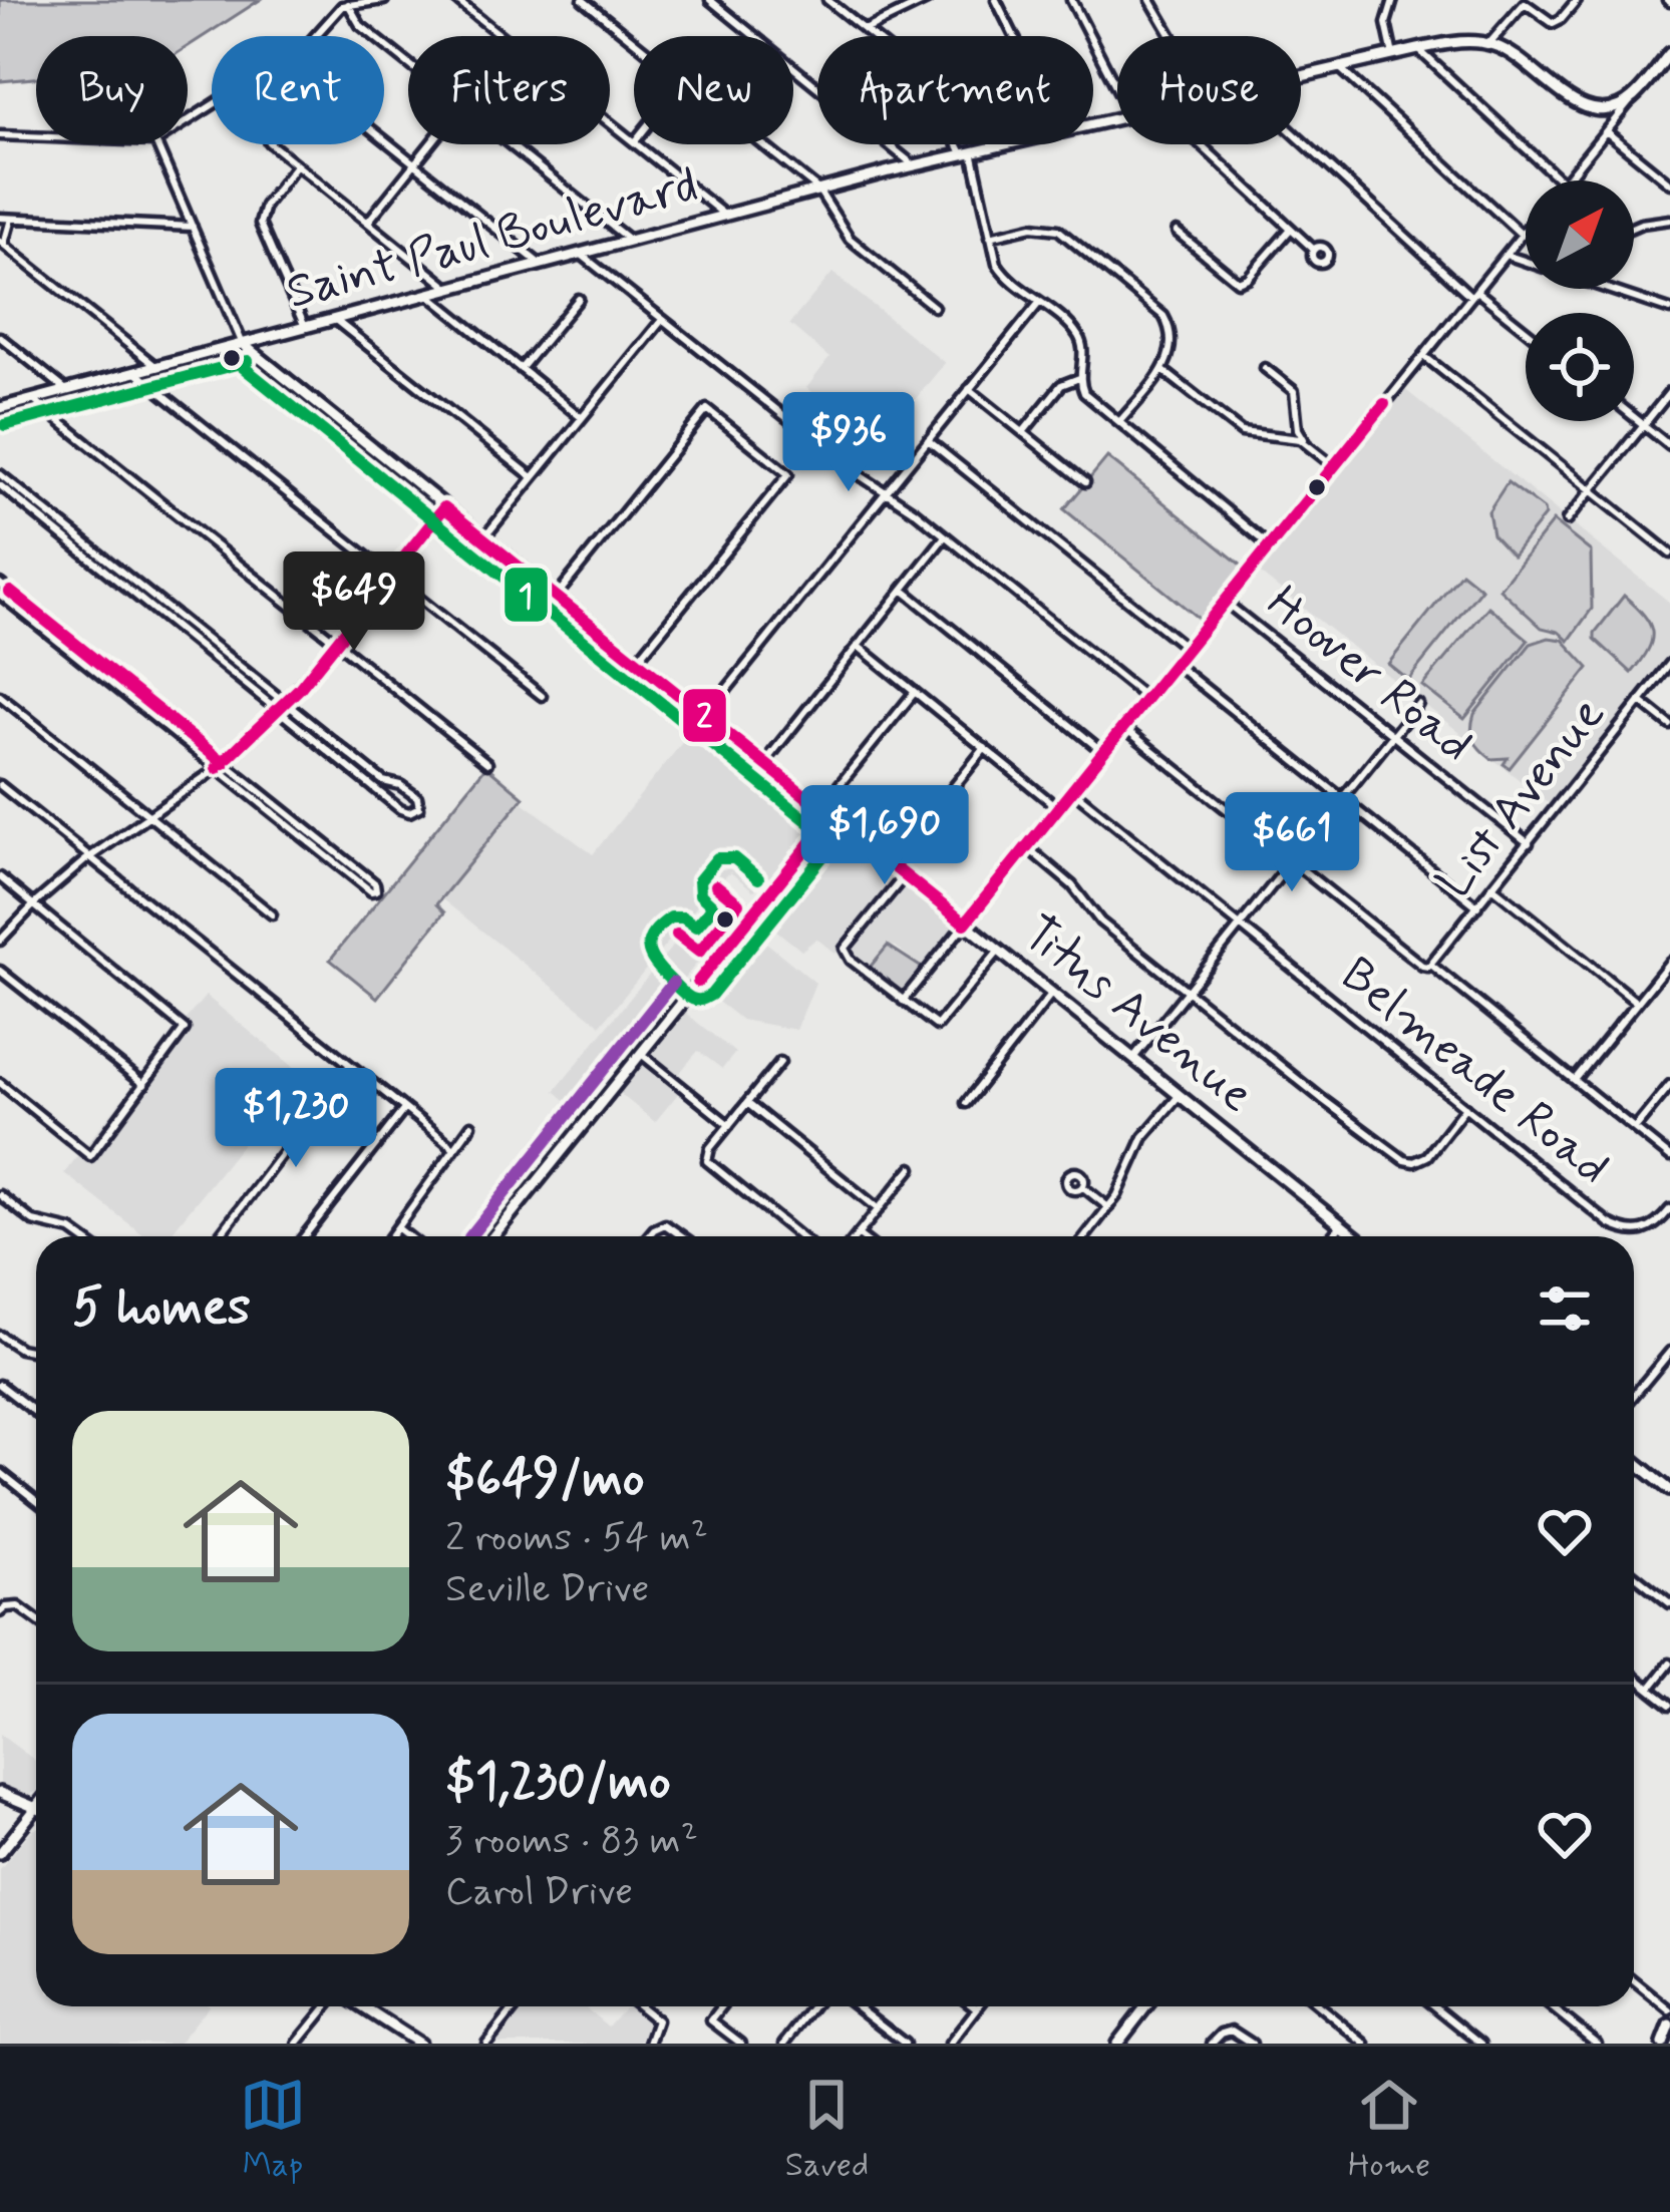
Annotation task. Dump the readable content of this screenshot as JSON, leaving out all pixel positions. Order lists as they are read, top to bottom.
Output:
{
  "streets": {
    "main road": ["Saint Paul Boulevard", "Titus Avenue"],
    "street": ["Hoover Road", "List Avenue", "Belmeade Road"]
  },
  "crossings": [
    ["Saint Paul Boulevard", "Titus Avenue"],
    ["Hoover Road", "List Avenue"]
  ],
  "lines": ["transit line 1", "transit line 2"],
  "north": "top right",
  "page": {
    "chip": [
      "Buy",
      "Rent",
      "Filters",
      "New",
      "Apartment",
      "House"
    ],
    "price": [
      "$936",
      "$649",
      "$1,690",
      "$661",
      "$1,230"
    ],
    "heading": "5 homes",
    "list": [
      {
        "name": "$649/mo",
        "note": "2 rooms · 54 m² · Seville Drive"
      },
      {
        "name": "$1,230/mo",
        "note": "3 rooms · 83 m² · Carol Drive"
      }
    ],
    "tabs": ["Map", "Saved", "Home"]
  }
}
